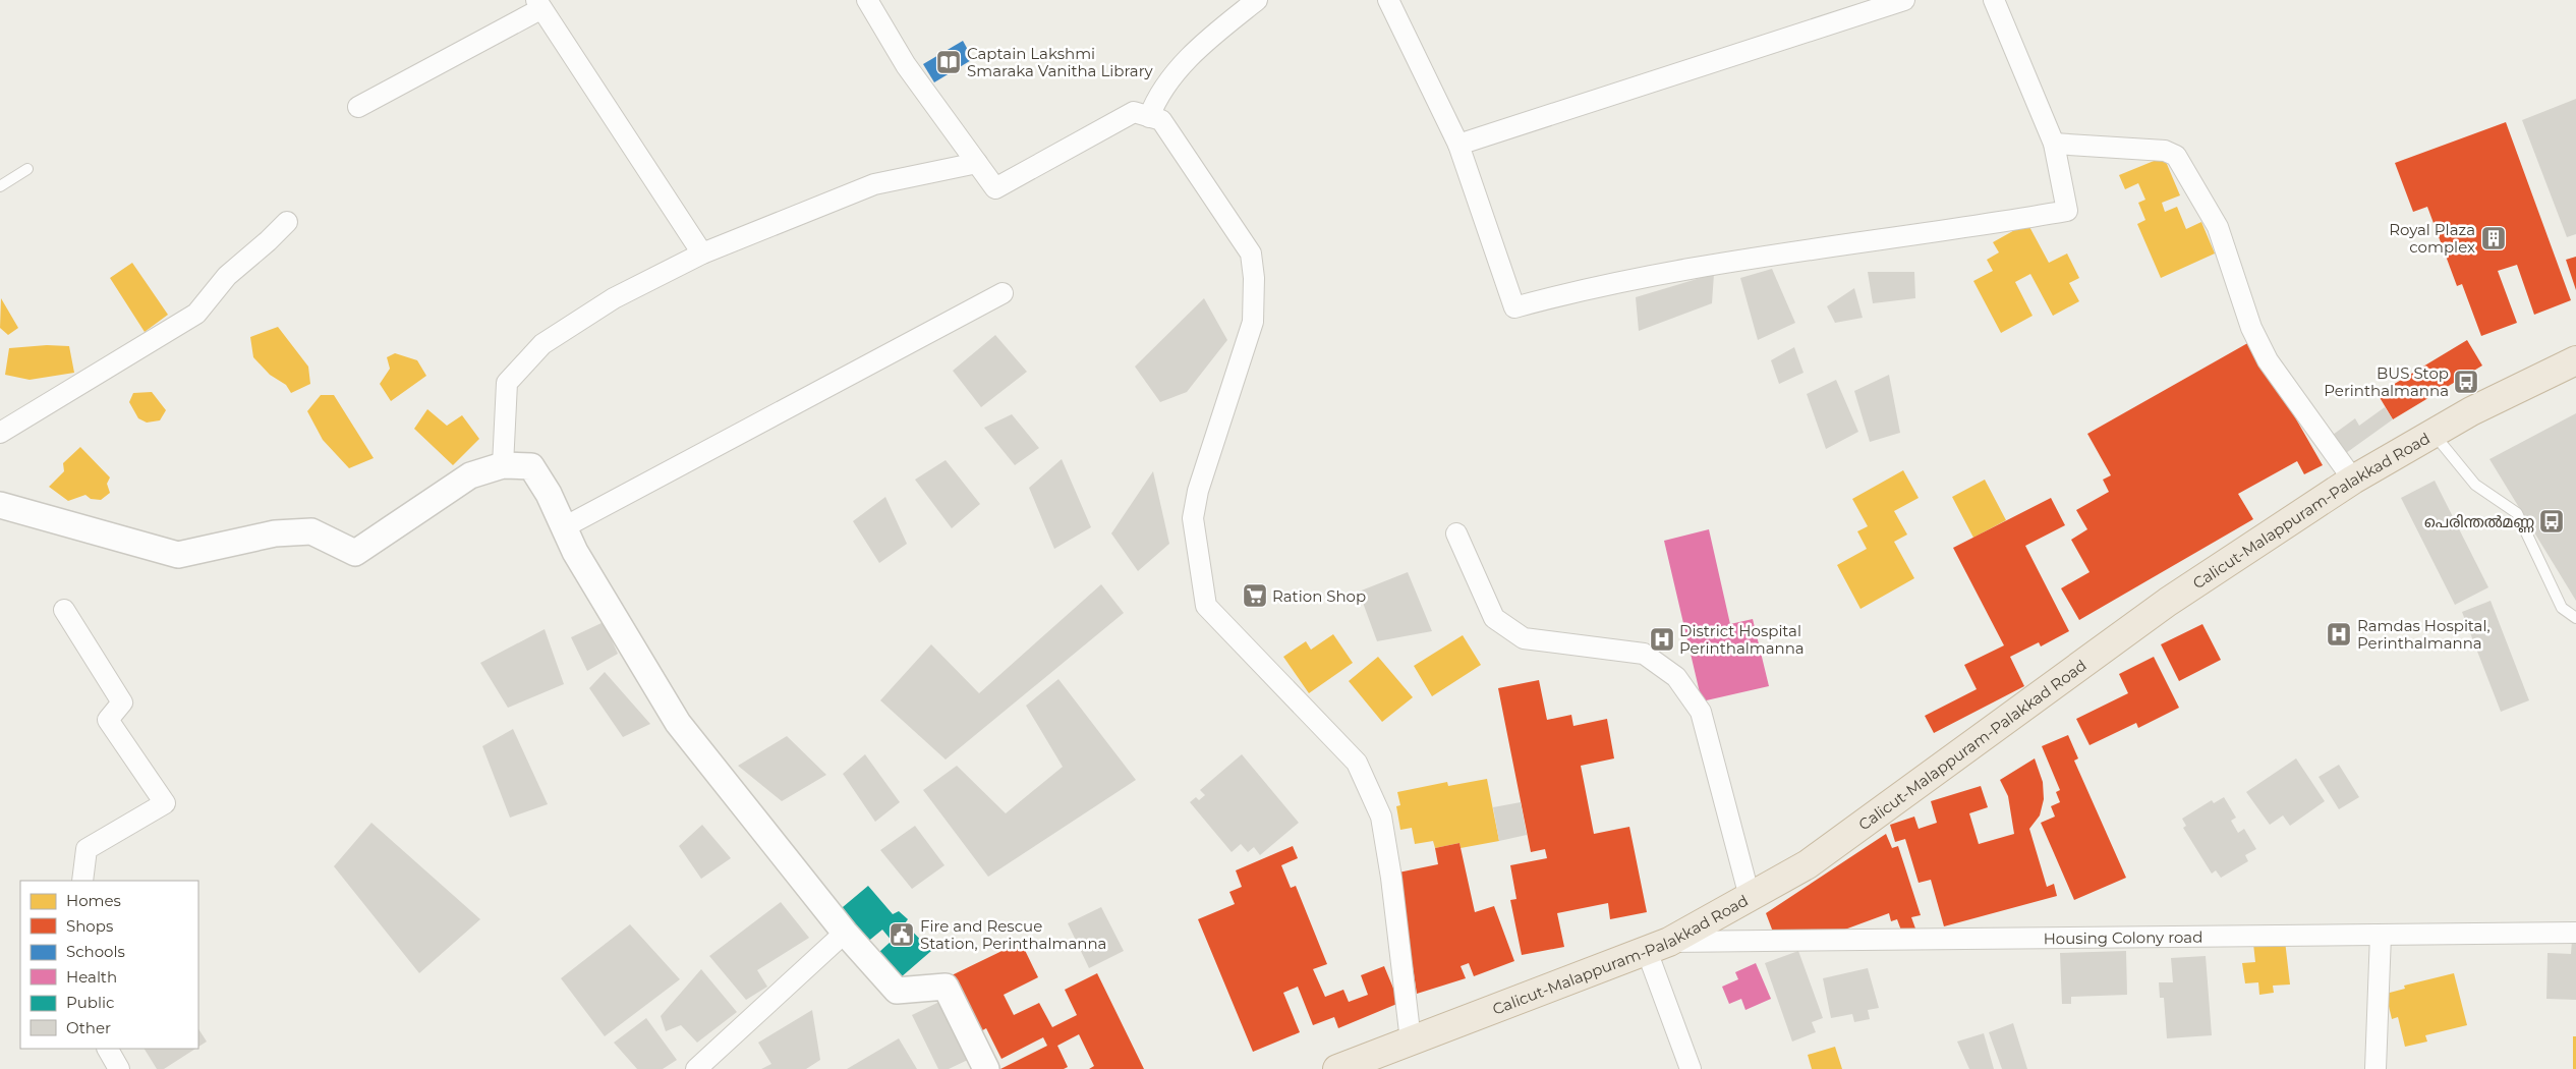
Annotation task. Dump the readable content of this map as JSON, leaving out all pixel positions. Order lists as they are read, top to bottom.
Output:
{
  "streets": {
    "highway": ["Calicut-Malappuram-Palakkad Road"],
    "street": ["Housing Colony road"]
  },
  "crossings": [
    ["Calicut-Malappuram-Palakkad Road", "Housing Colony road"]
  ],
  "places": {
    "library": ["Captain Lakshmi Smaraka Vanitha Library"],
    "building": ["Royal Plaza complex"],
    "bus stop": ["BUS Stop Perinthalmanna", "പെരിന്തൽമണ്ണ"],
    "supermarket": ["Ration Shop"],
    "hospital": ["Ramdas Hospital, Perinthalmanna", "District Hospital Perinthalmanna"],
    "public building": ["Fire and Rescue Station, Perinthalmanna"]
  },
  "legend": [
    "Homes",
    "Shops",
    "Schools",
    "Health",
    "Public",
    "Other"
  ]
}
